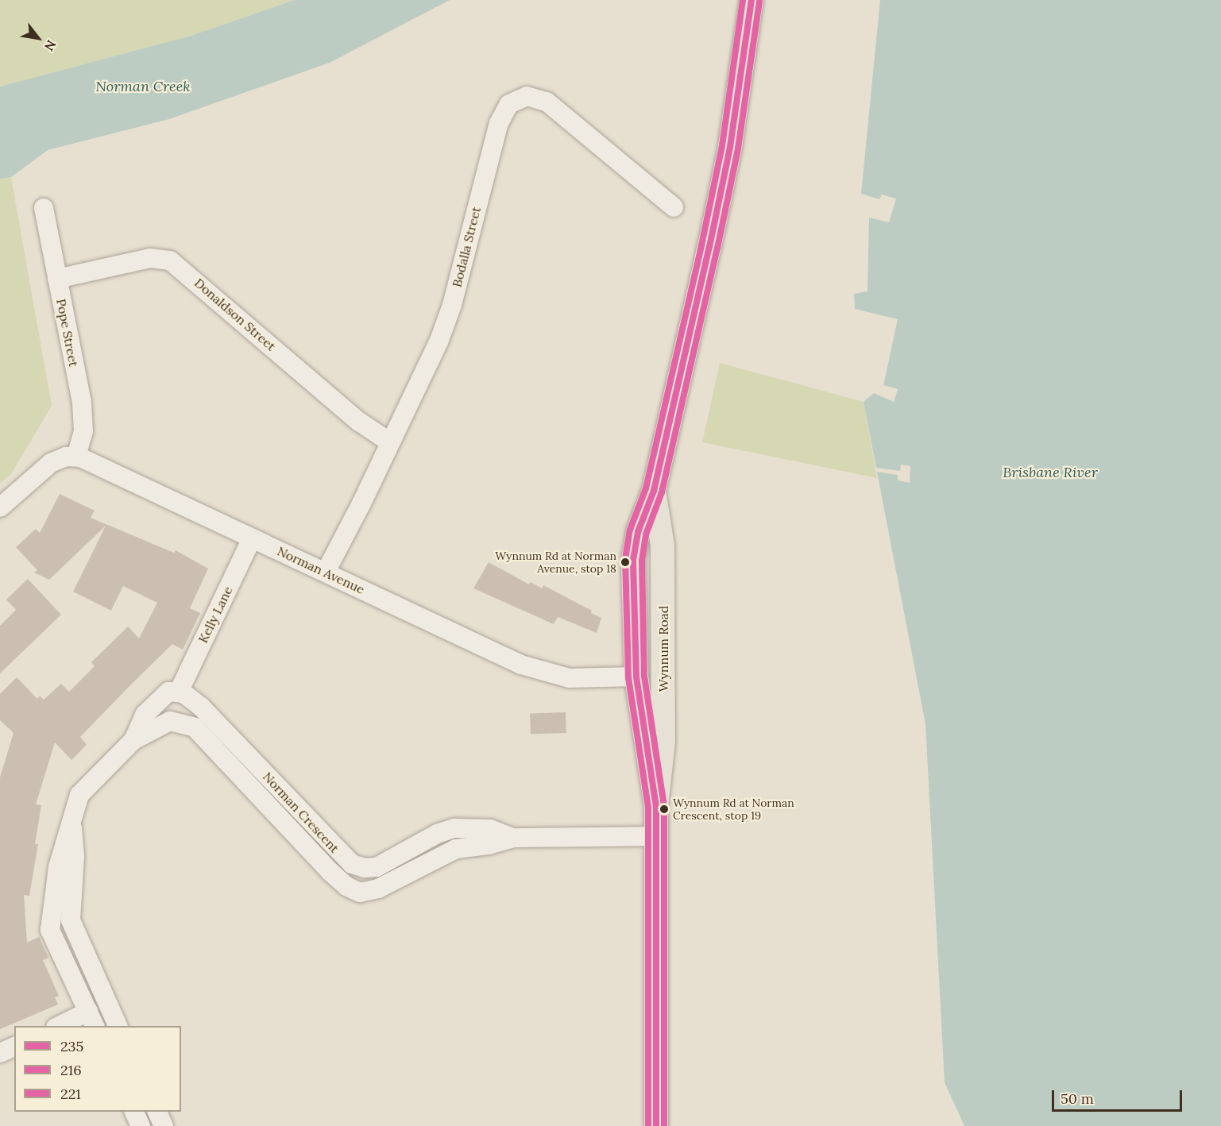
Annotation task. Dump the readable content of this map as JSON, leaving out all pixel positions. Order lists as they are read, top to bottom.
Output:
{
  "streets": {
    "main road": ["Norman Avenue", "Wynnum Road"],
    "street": [
      "Bodalla Street",
      "Donaldson Street",
      "Pope Street",
      "Kelly Lane",
      "Norman Crescent"
    ]
  },
  "crossings": [
    ["Bodalla Street", "Donaldson Street"],
    ["Bodalla Street", "Norman Avenue"],
    ["Donaldson Street", "Pope Street"],
    ["Pope Street", "Norman Avenue"],
    ["Norman Avenue", "Kelly Lane"],
    ["Norman Avenue", "Wynnum Road"],
    ["Kelly Lane", "Norman Crescent"],
    ["Wynnum Road", "Norman Crescent"]
  ],
  "water": ["Norman Creek", "Brisbane River"],
  "places": ["Wynnum Rd at Norman Avenue, stop 18", "Wynnum Rd at Norman Crescent, stop 19"],
  "lines": ["transit line 235", "transit line 221", "transit line 216"],
  "legend": ["235", "216", "221"],
  "scale_bar": "50 m",
  "north": "bottom right"
}
